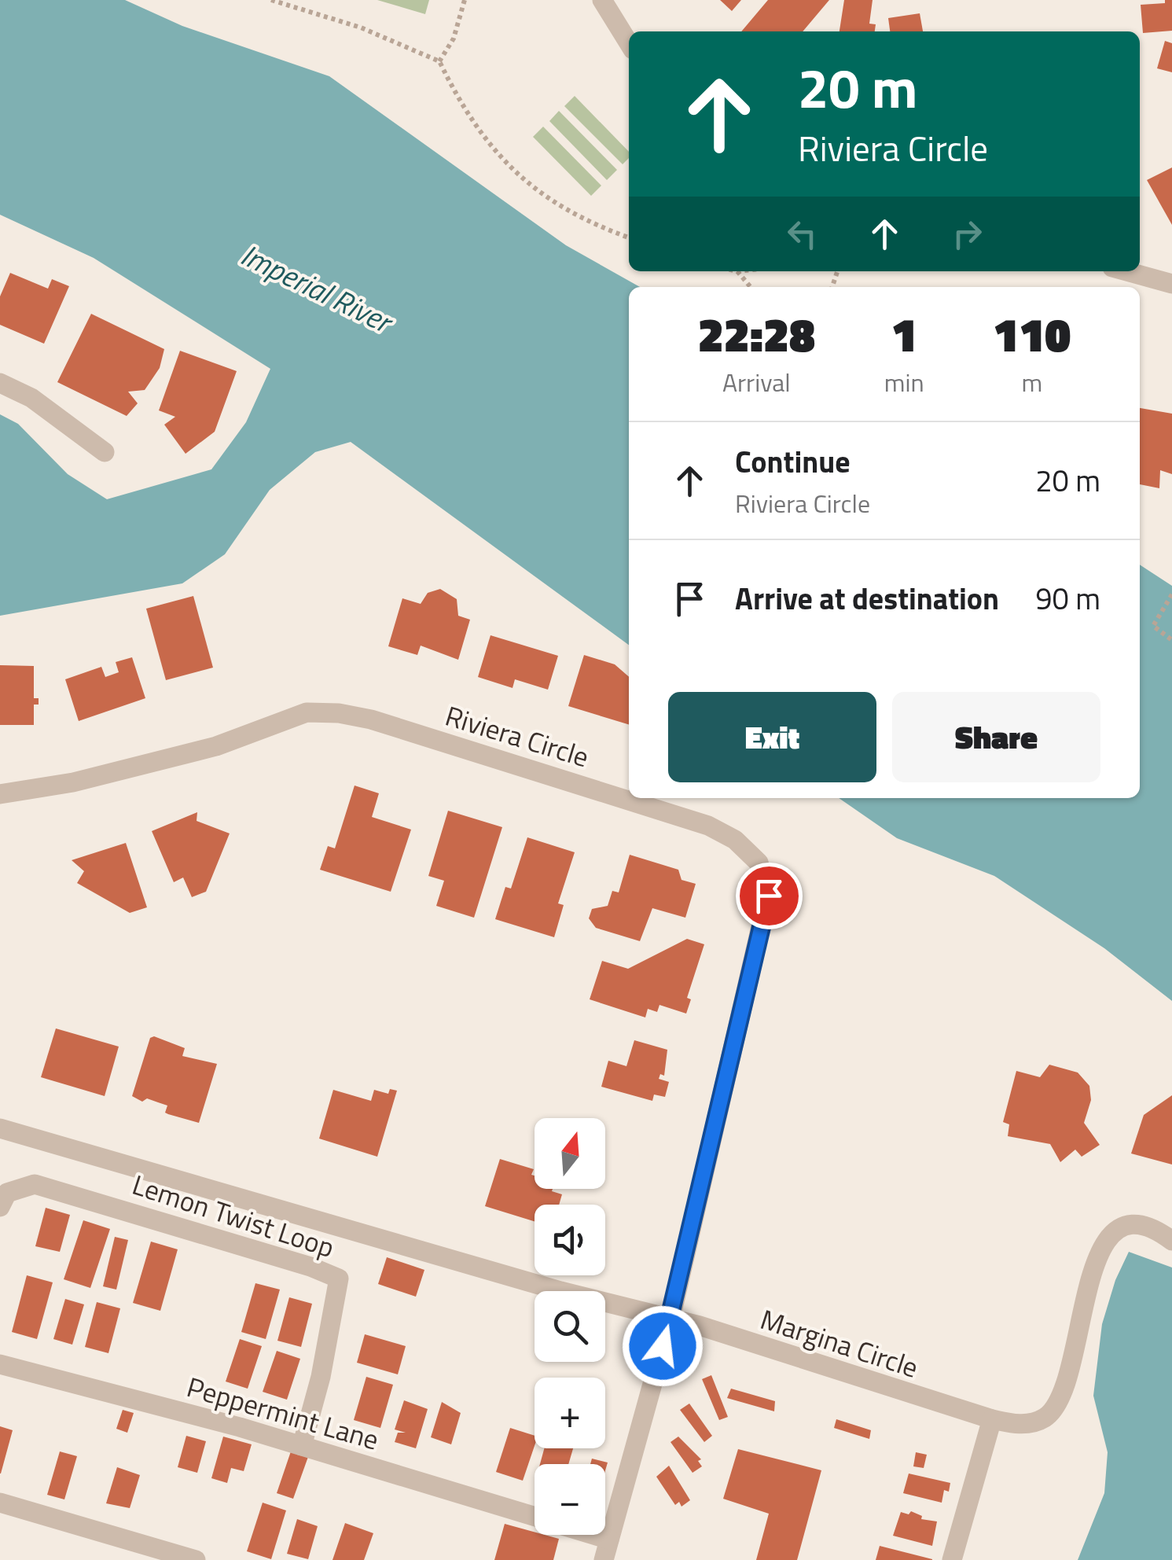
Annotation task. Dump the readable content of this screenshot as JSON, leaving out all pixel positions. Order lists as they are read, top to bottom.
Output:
{
  "streets": {
    "street": [
      "Riviera Circle",
      "Lemon Twist Loop",
      "Margina Circle",
      "Peppermint Lane"
    ]
  },
  "crossings": [
    ["Riviera Circle", "Margina Circle"],
    ["Riviera Circle", "Peppermint Lane"],
    ["Lemon Twist Loop", "Peppermint Lane"]
  ],
  "water": ["Imperial River"],
  "north": "top",
  "page": {
    "turn": ["20 m", "Riviera Circle"],
    "eta": [
      "22:28",
      "Arrival",
      "1",
      "min",
      "110",
      "m"
    ],
    "list": [
      {
        "name": "Continue",
        "note": "Riviera Circle",
        "value": "20 m"
      },
      {
        "name": "Arrive at destination",
        "value": "90 m"
      }
    ],
    "buttons": ["Exit", "Share"],
    "map_buttons": ["+", "−"]
  }
}
